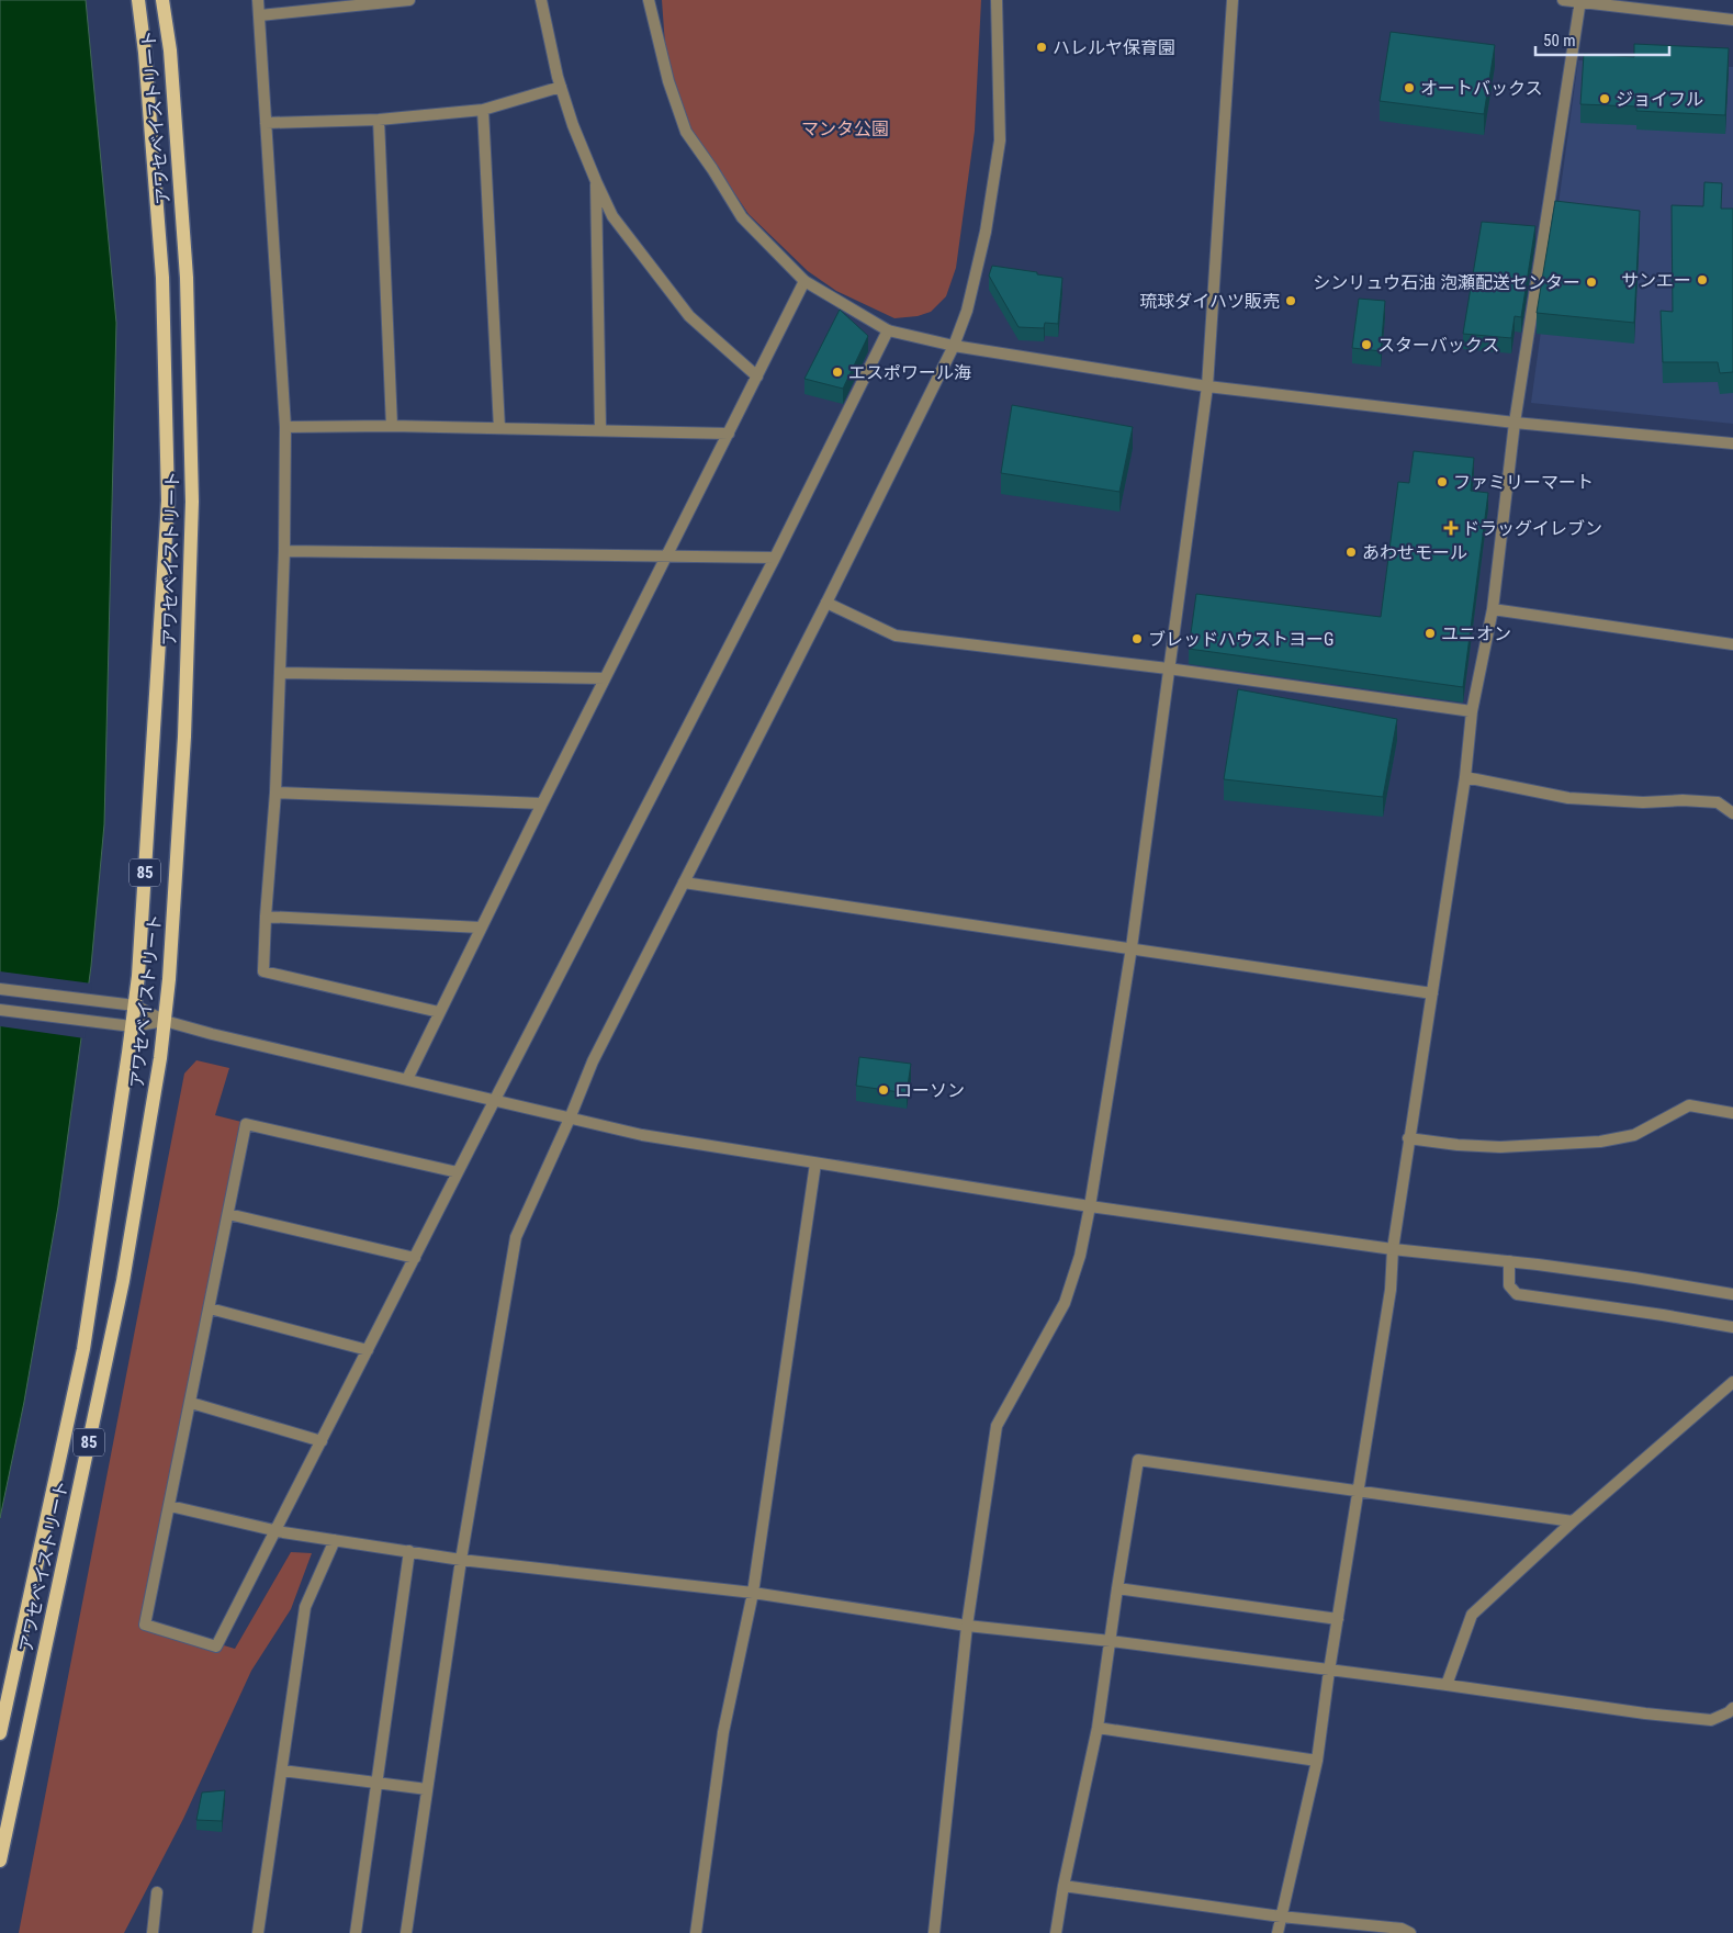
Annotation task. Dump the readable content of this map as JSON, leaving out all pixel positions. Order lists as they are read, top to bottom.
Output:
{
  "streets": {
    "main road": ["アワセベイストリート", "85"]
  },
  "parks": ["マンタ公園"],
  "places": {
    "other": [
      "ハレルヤ保育園",
      "オートバックス",
      "ジョイフル",
      "サンエー",
      "シンリュウ石油 泡瀬配送センター",
      "琉球ダイハツ販売",
      "スターバックス",
      "エスポワール海",
      "ファミリーマート",
      "あわせモール",
      "ユニオン",
      "ブレッドハウストヨーG",
      "ローソン"
    ],
    "health": ["ドラッグイレブン"]
  },
  "scale_bar": "50 m"
}
